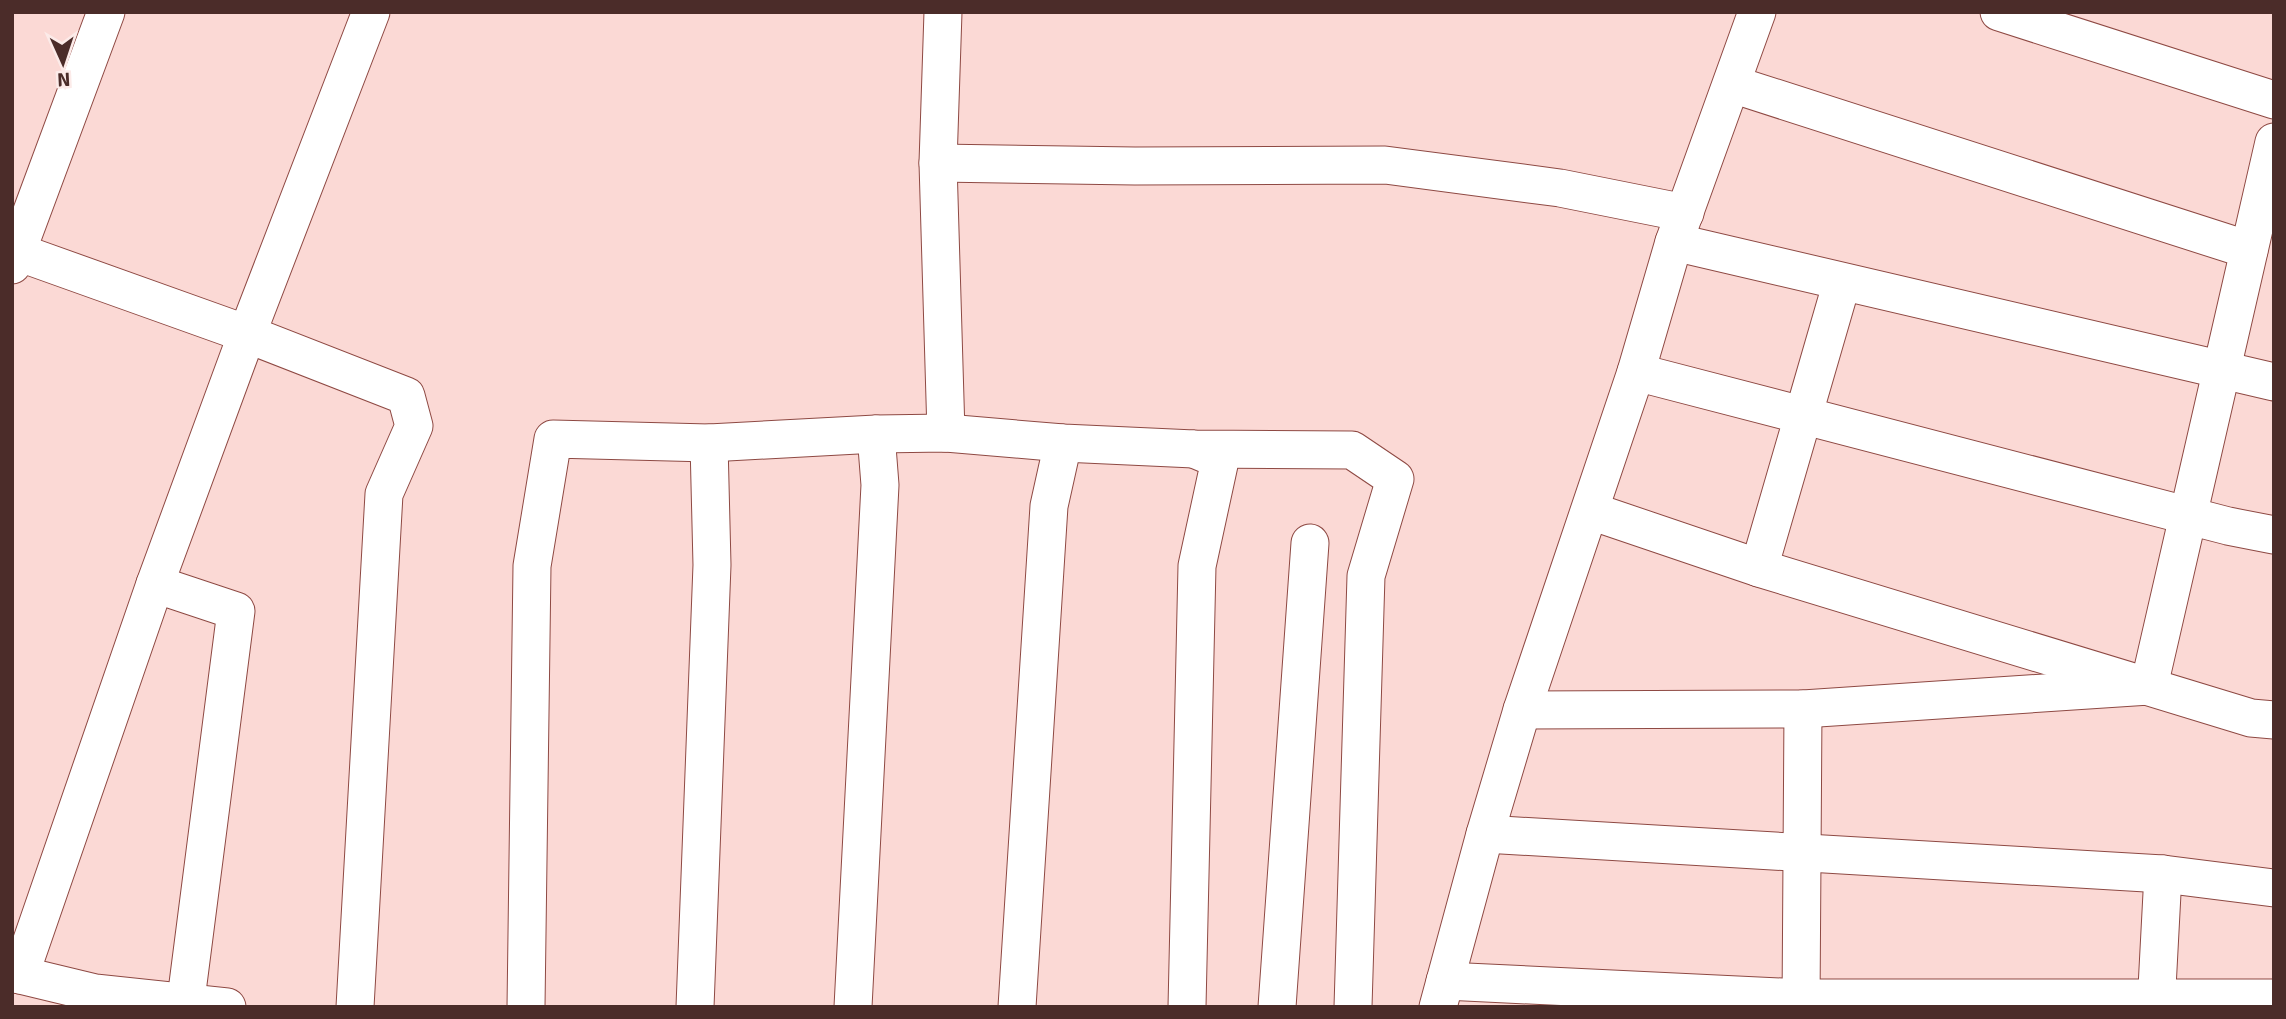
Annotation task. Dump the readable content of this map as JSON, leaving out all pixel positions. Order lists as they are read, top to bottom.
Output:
{
  "north": "bottom"
}
